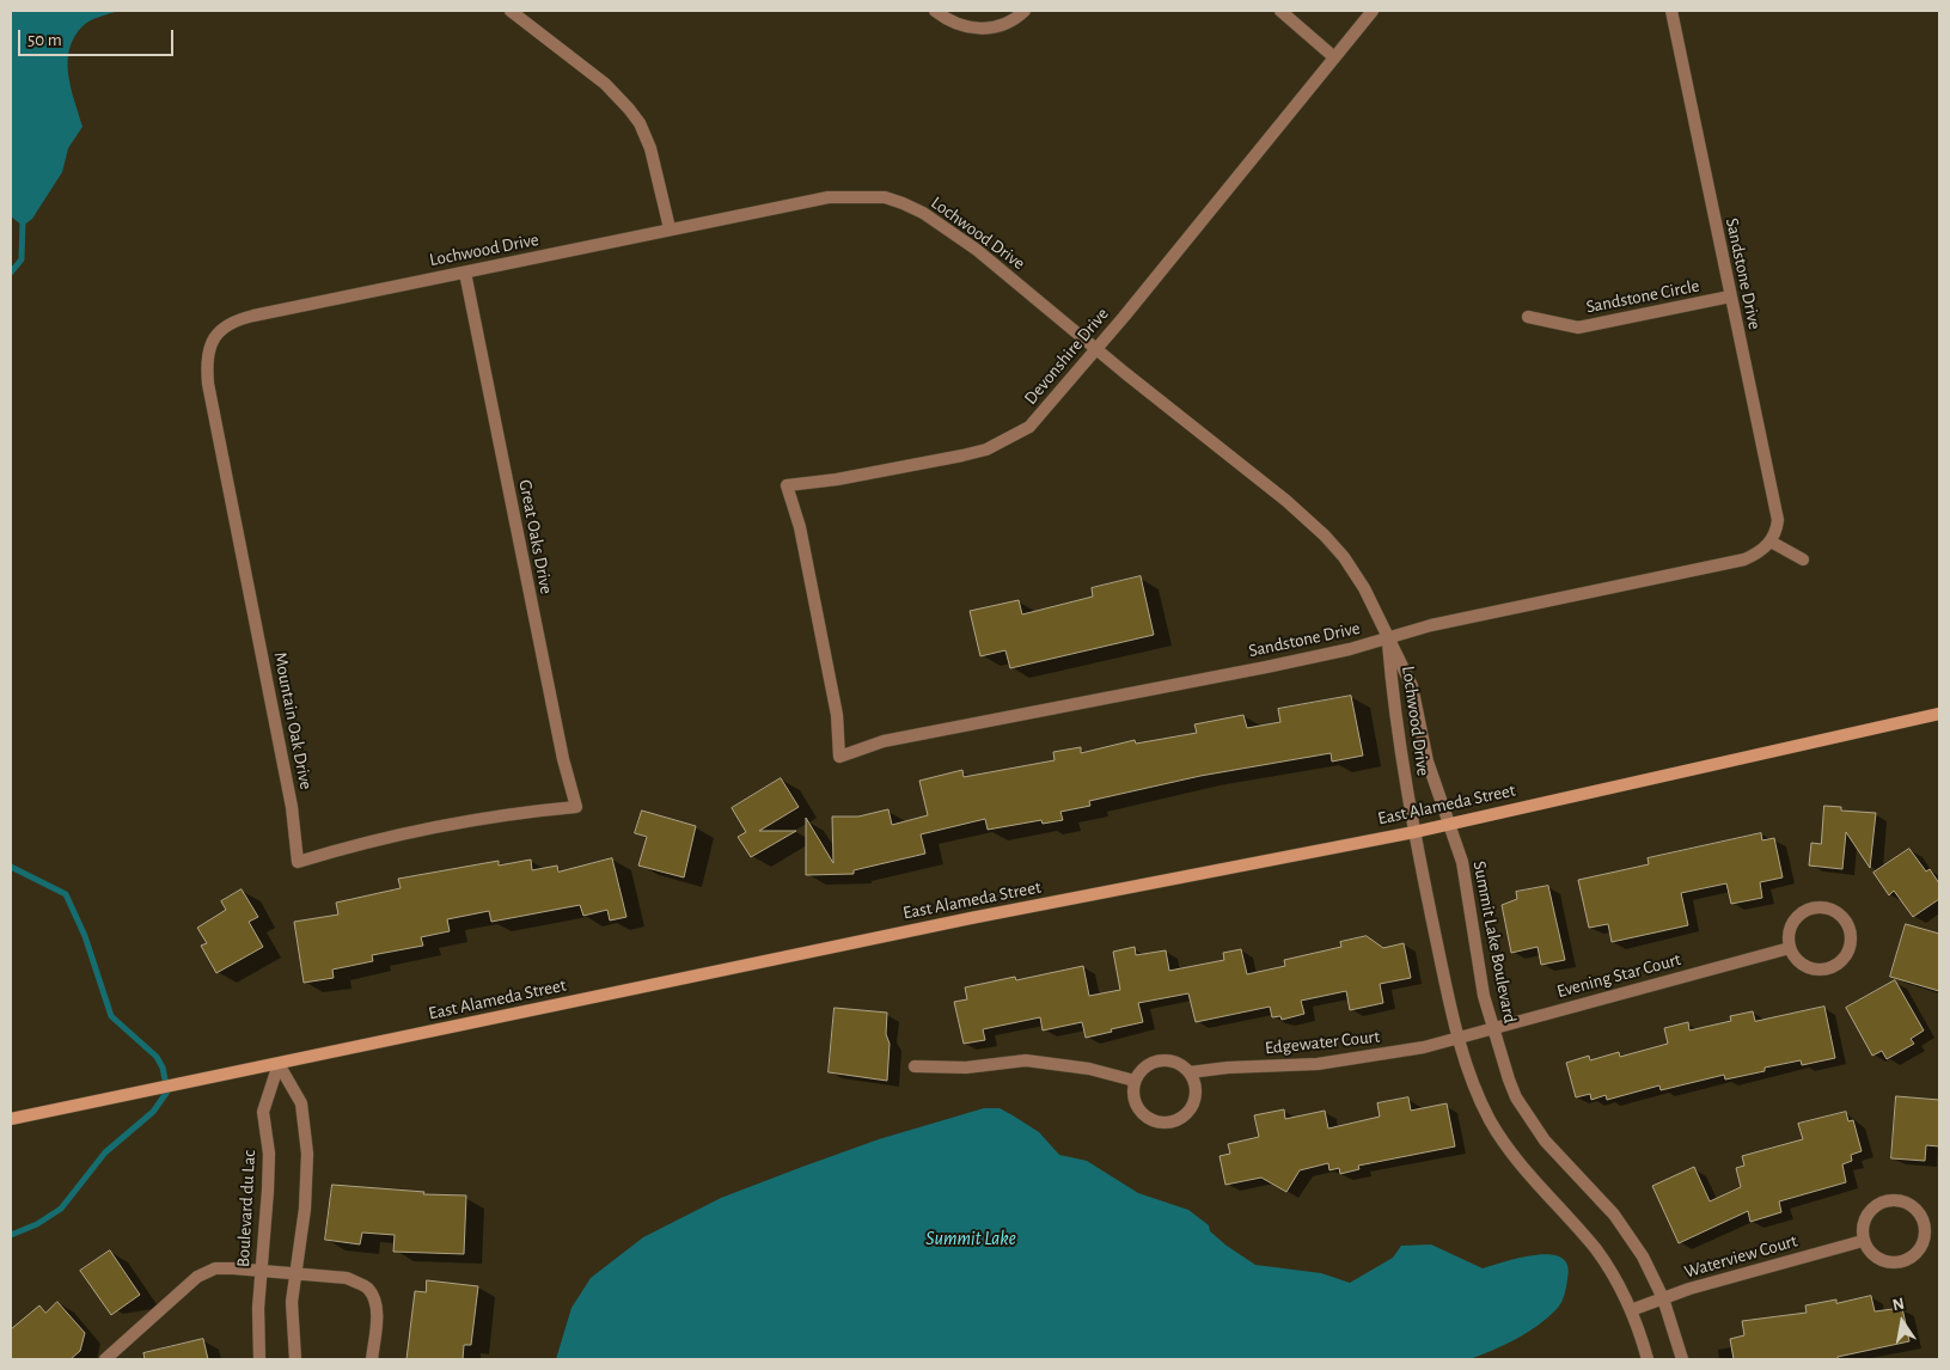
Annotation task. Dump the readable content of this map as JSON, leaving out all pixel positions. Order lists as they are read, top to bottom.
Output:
{
  "streets": {
    "street": [
      "Lochwood Drive",
      "Sandstone Drive",
      "Sandstone Circle",
      "Devonshire Drive",
      "Great Oaks Drive",
      "Mountain Oak Drive",
      "East Alameda Street",
      "Summit Lake Boulevard",
      "Evening Star Court",
      "Edgewater Court",
      "Boulevard du Lac",
      "Waterview Court"
    ]
  },
  "crossings": [
    ["Lochwood Drive", "Sandstone Drive"],
    ["Lochwood Drive", "Devonshire Drive"],
    ["Lochwood Drive", "Great Oaks Drive"],
    ["Lochwood Drive", "Mountain Oak Drive"],
    ["Lochwood Drive", "East Alameda Street"],
    ["Lochwood Drive", "Summit Lake Boulevard"],
    ["Sandstone Drive", "Sandstone Circle"],
    ["Sandstone Drive", "Devonshire Drive"],
    ["Great Oaks Drive", "Mountain Oak Drive"],
    ["East Alameda Street", "Summit Lake Boulevard"],
    ["East Alameda Street", "Boulevard du Lac"],
    ["Summit Lake Boulevard", "Evening Star Court"],
    ["Summit Lake Boulevard", "Waterview Court"],
    ["Evening Star Court", "Edgewater Court"]
  ],
  "water": ["Summit Lake"],
  "scale_bar": "50 m",
  "north": "top"
}
